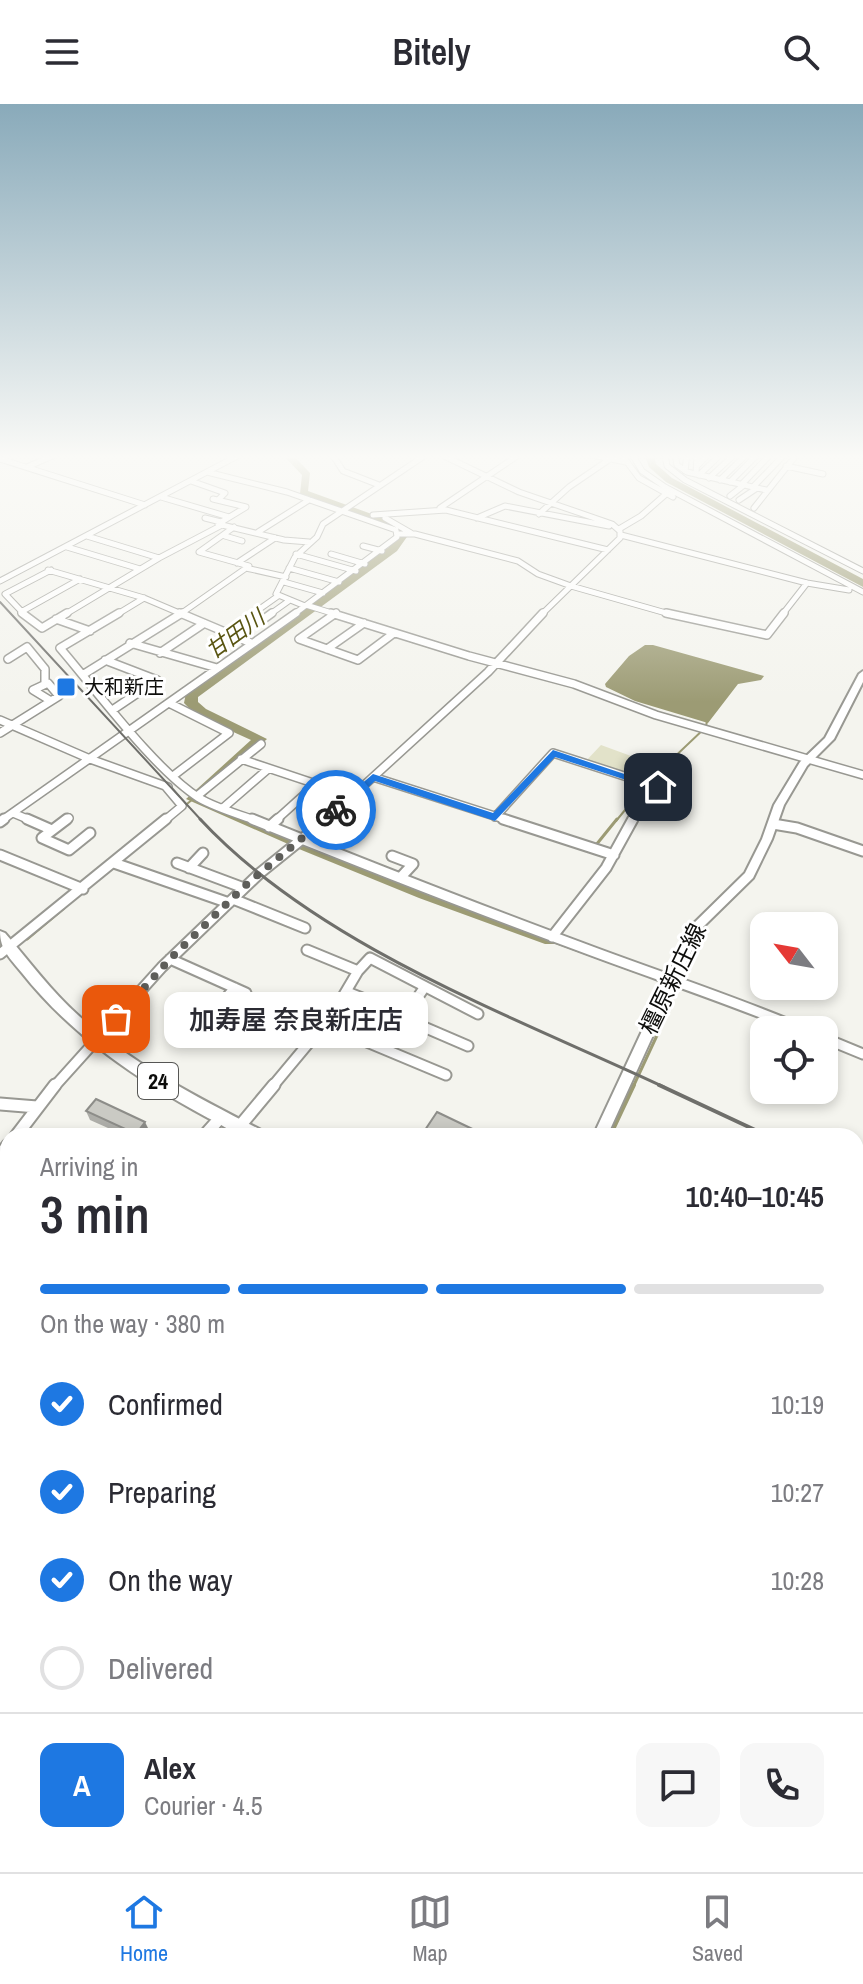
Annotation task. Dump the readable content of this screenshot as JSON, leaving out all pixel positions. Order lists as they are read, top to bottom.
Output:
{
  "streets": {
    "highway": ["24"],
    "main road": ["橿原新庄線"]
  },
  "water": ["甘田川"],
  "places": {
    "transit": ["大和新庄"],
    "other": ["加寿屋 奈良新庄店"]
  },
  "north": "top left",
  "page": {
    "header": "Bitely",
    "bubble": "加寿屋 奈良新庄店",
    "heading": ["3 min", "Arriving in", "10:40–10:45"],
    "panel": ["Alex", "Courier · 4.5"],
    "bar": "On the way · 380 m",
    "list": [
      ["Confirmed", "10:19"],
      ["Preparing", "10:27"],
      ["On the way", "10:28"],
      "Delivered"
    ],
    "round": "A",
    "tabs": ["Home", "Map", "Saved"]
  }
}
